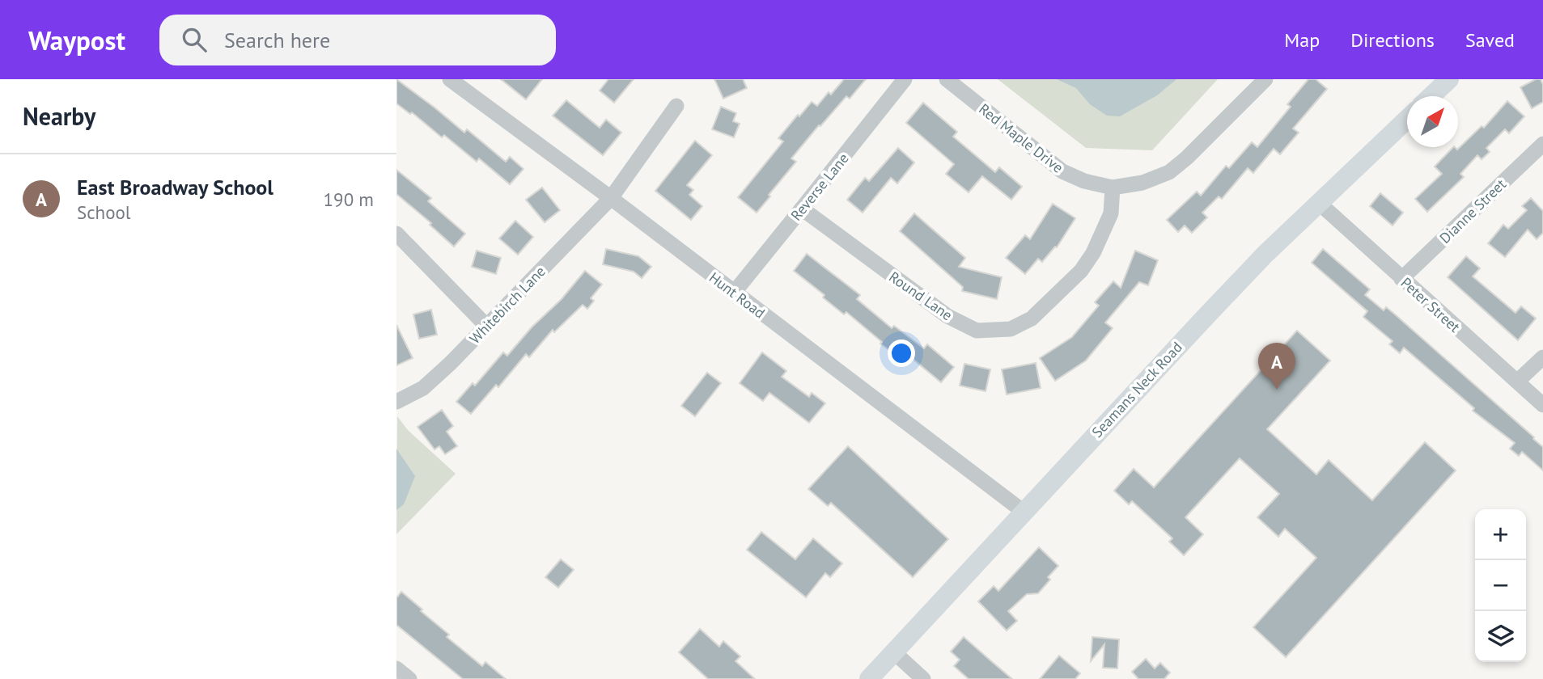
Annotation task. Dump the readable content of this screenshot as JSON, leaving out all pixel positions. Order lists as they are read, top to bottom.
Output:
{
  "streets": {
    "main road": ["Seamans Neck Road"],
    "street": [
      "Red Maple Drive",
      "Reverse Lane",
      "Dianne Street",
      "Hunt Road",
      "Round Lane",
      "Whitebirch Lane",
      "Peter Street"
    ]
  },
  "crossings": [
    ["Red Maple Drive", "Round Lane"],
    ["Reverse Lane", "Hunt Road"],
    ["Reverse Lane", "Round Lane"],
    ["Dianne Street", "Peter Street"],
    ["Hunt Road", "Whitebirch Lane"],
    ["Hunt Road", "Seamans Neck Road"],
    ["Peter Street", "Seamans Neck Road"]
  ],
  "north": "top right",
  "page": {
    "header": "Waypost",
    "search": "Search here",
    "nav": ["Map", "Directions", "Saved"],
    "heading": "Nearby",
    "list": [
      {
        "mark": "A",
        "name": "East Broadway School",
        "note": "School",
        "value": "190 m"
      }
    ],
    "pins": "A",
    "map_buttons": ["+", "−"]
  }
}
